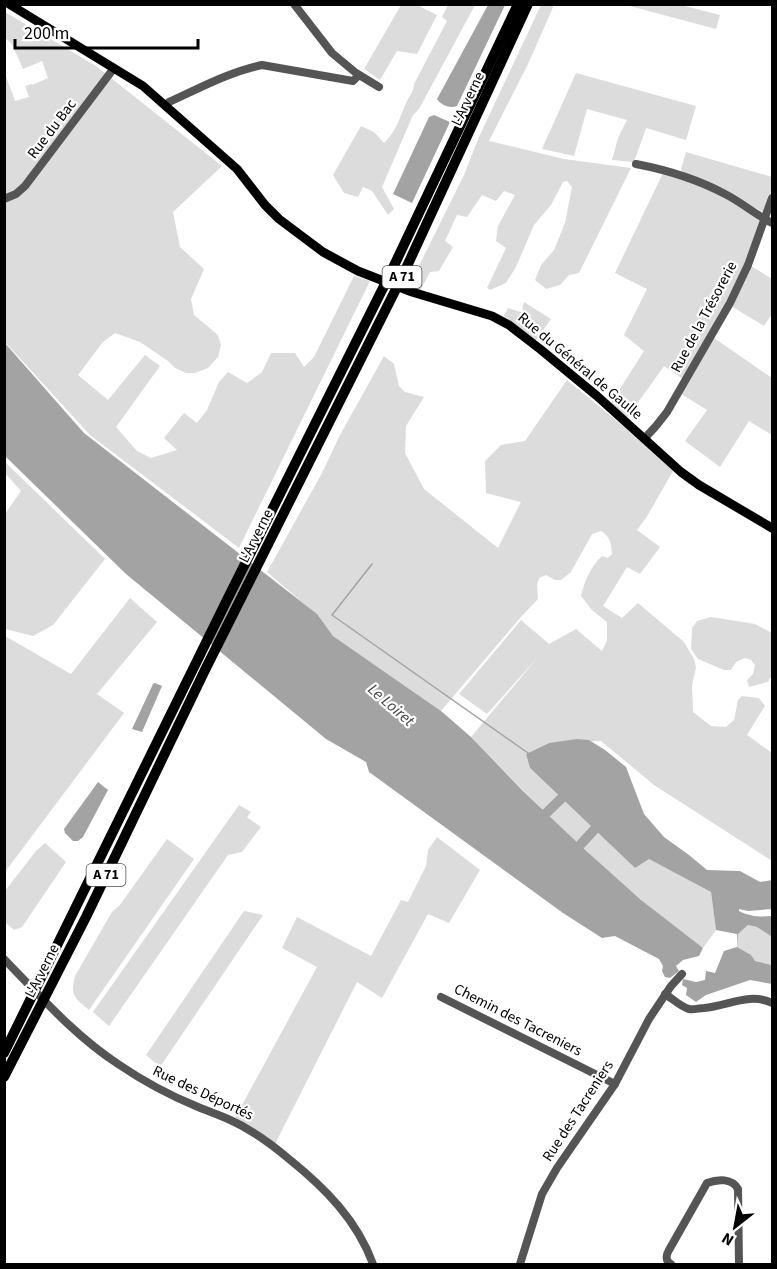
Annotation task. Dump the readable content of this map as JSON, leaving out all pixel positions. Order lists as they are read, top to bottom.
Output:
{
  "streets": {
    "highway": ["L'Arverne", "A 71"],
    "main road": ["Rue du Général de Gaulle"],
    "street": [
      "Rue du Bac",
      "Rue de la Trésorerie",
      "Chemin des Tacreniers",
      "Rue des Déportés",
      "Rue des Tacreniers"
    ]
  },
  "crossings": [
    ["Rue du Bac", "Rue du Général de Gaulle"],
    ["Rue de la Trésorerie", "Rue du Général de Gaulle"],
    ["Chemin des Tacreniers", "Rue des Tacreniers"]
  ],
  "water": ["Le Loiret"],
  "scale_bar": "200 m",
  "north": "bottom left"
}
